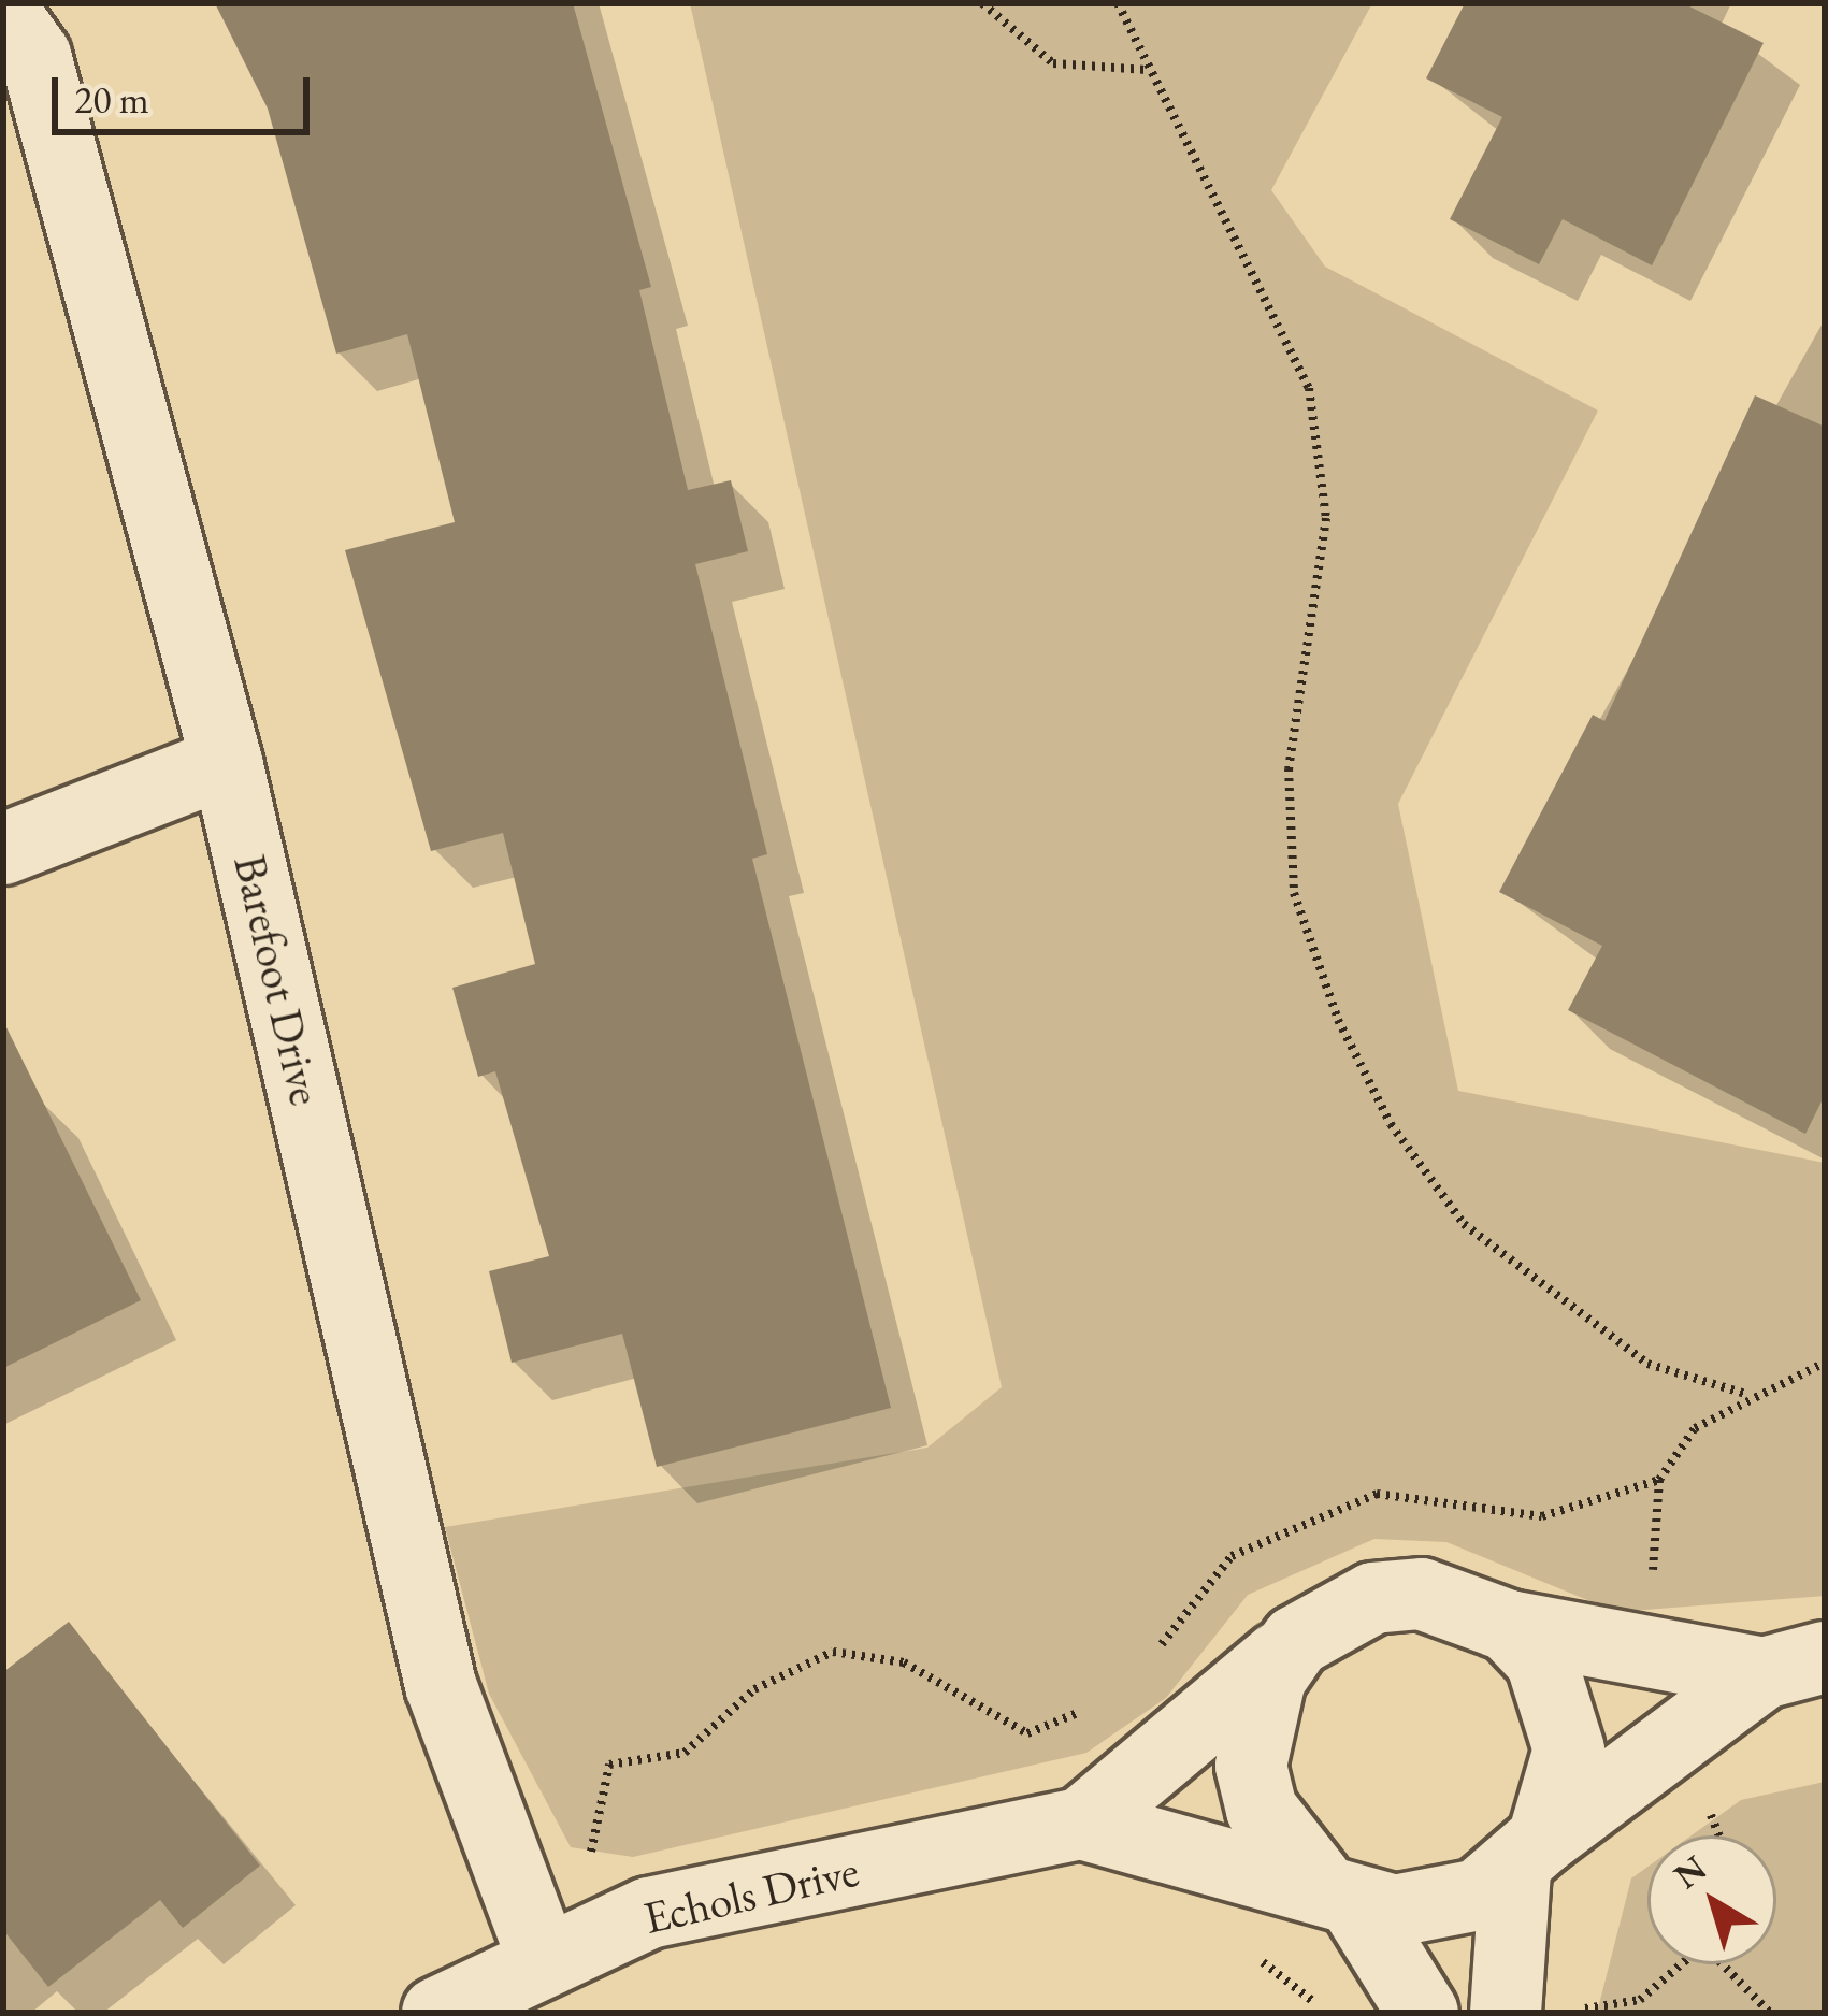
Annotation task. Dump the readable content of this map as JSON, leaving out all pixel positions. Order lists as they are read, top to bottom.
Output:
{
  "streets": {
    "street": ["Barefoot Drive", "Echols Drive"]
  },
  "crossings": [
    ["Barefoot Drive", "Echols Drive"]
  ],
  "scale_bar": "20 m",
  "north": "top left"
}
